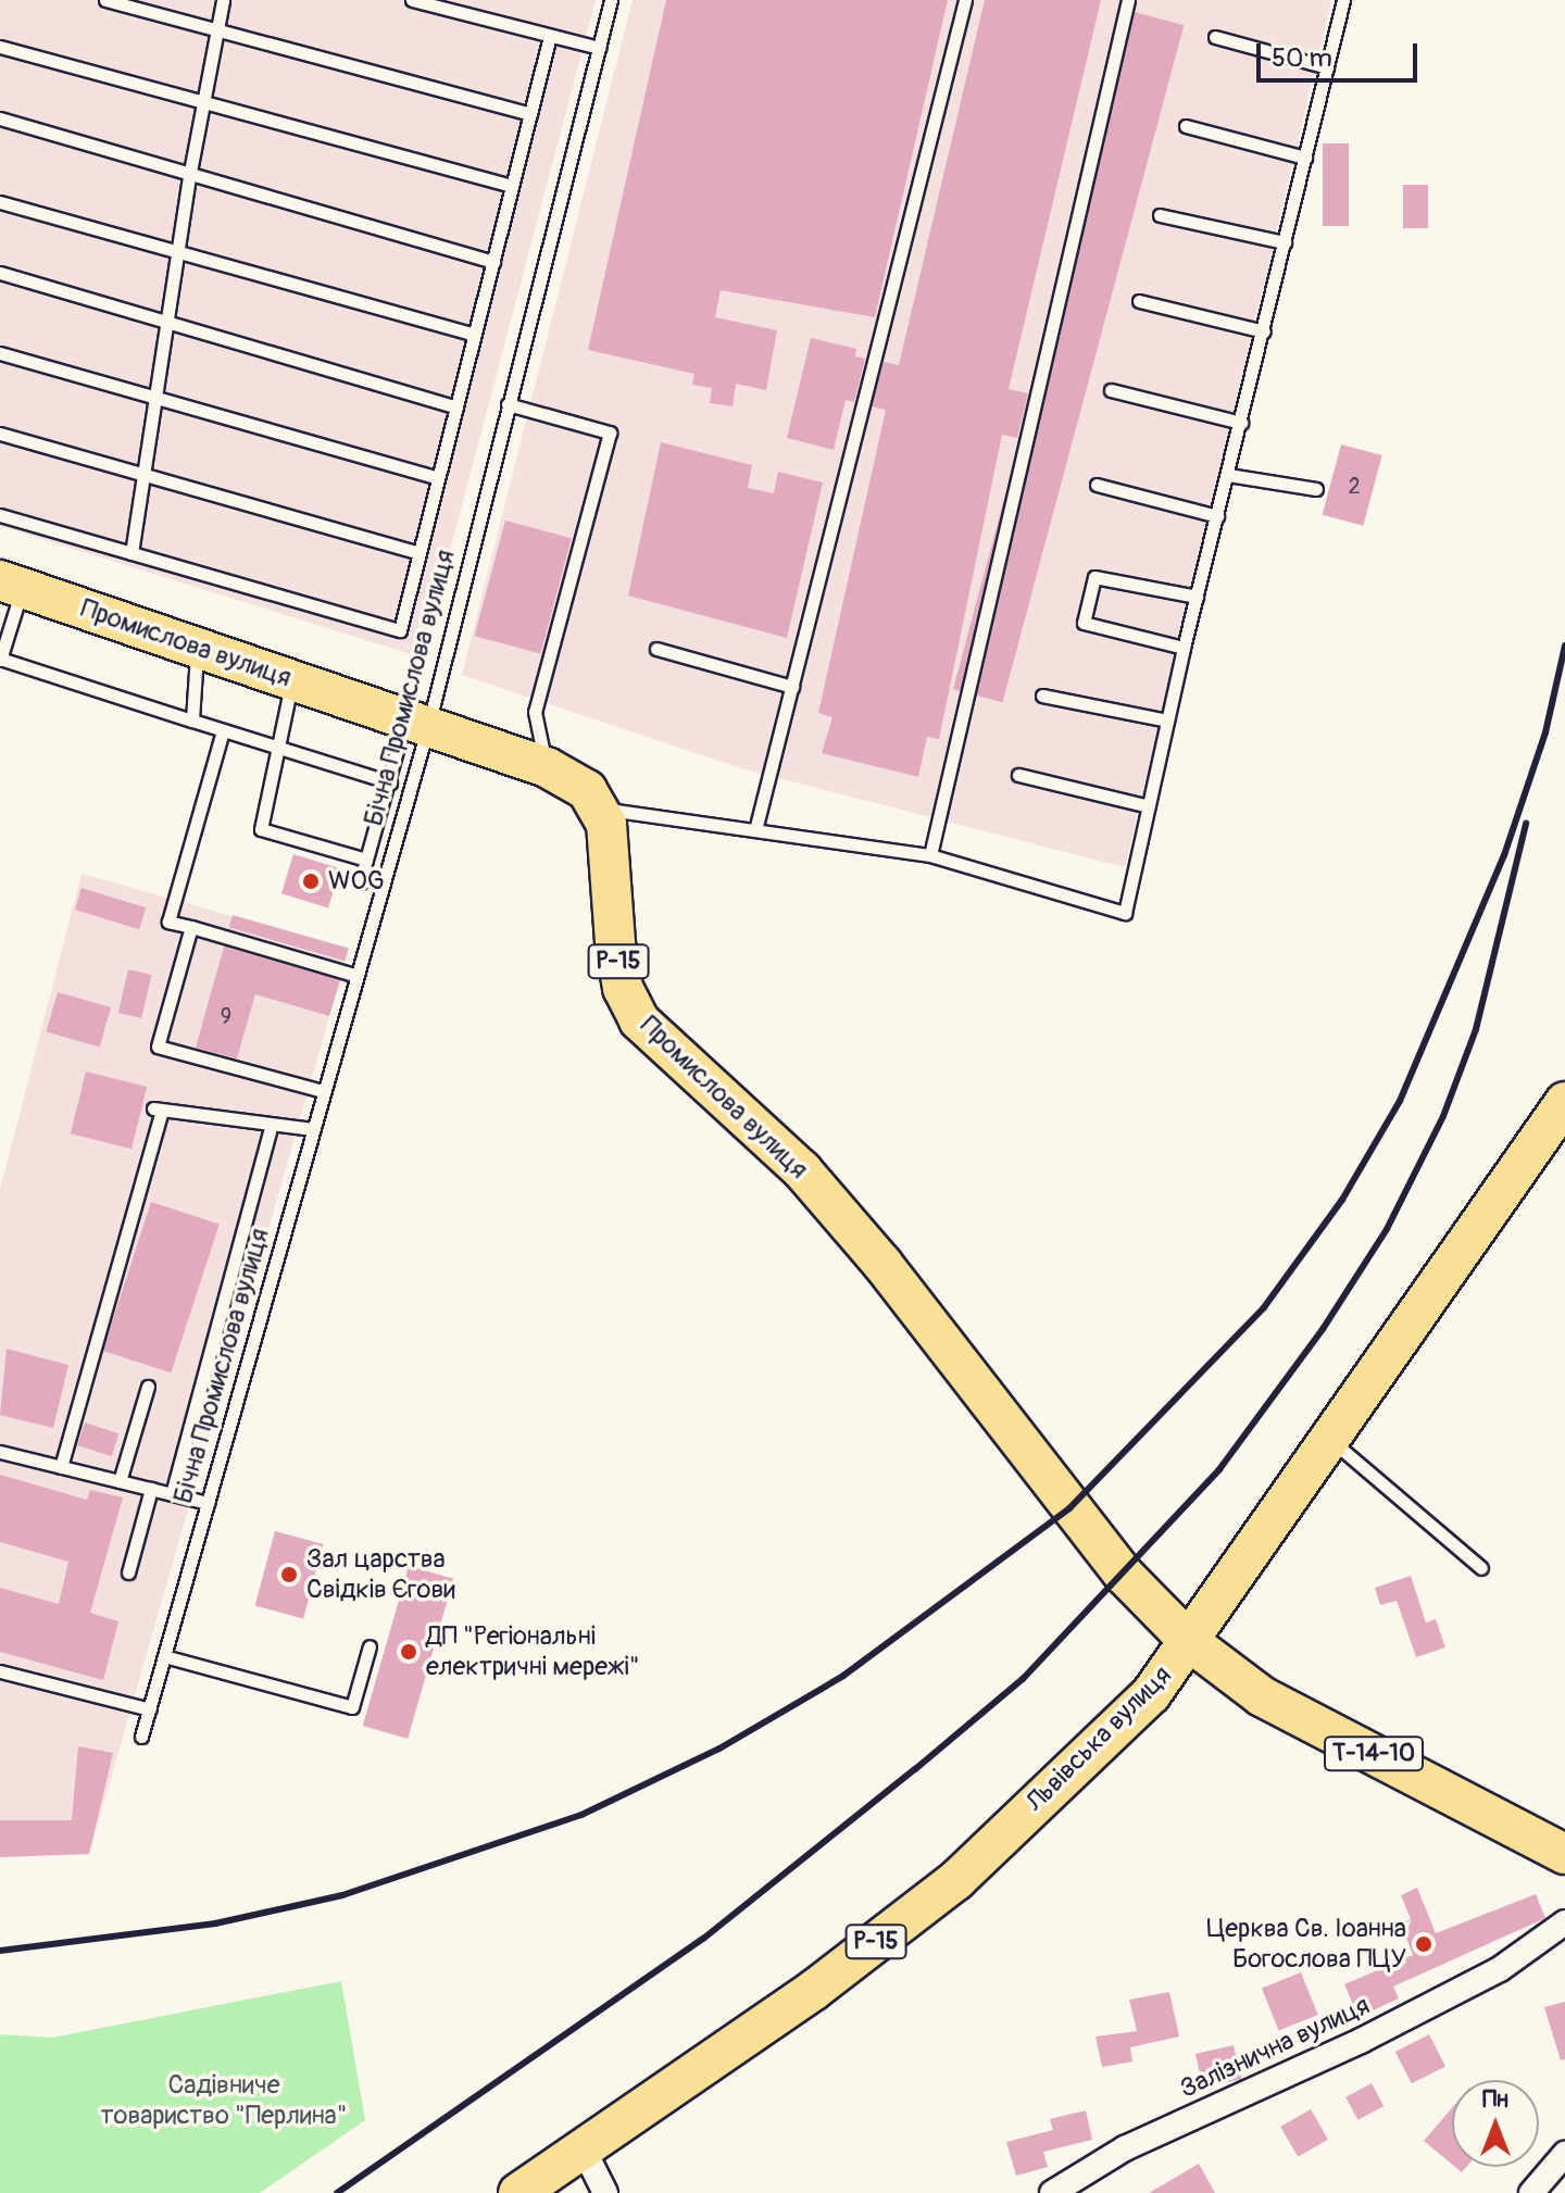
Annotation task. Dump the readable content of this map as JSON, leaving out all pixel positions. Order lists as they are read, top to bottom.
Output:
{
  "streets": {
    "main road": [
      "Промислова вулиця",
      "Р-15",
      "Львівська вулиця",
      "Т-14-10"
    ],
    "street": ["Залізнична вулиця"],
    "lane": ["Бічна Промислова вулиця"]
  },
  "crossings": [
    ["Промислова вулиця", "Бічна Промислова вулиця"],
    ["Промислова вулиця", "Львівська вулиця"],
    ["Промислова вулиця", "Т-14-10"],
    ["Львівська вулиця", "Т-14-10"]
  ],
  "parks": ["Садівниче товариство \"Перлина\""],
  "places": [
    "WOG",
    "Зал царства Свідків Єгови",
    "ДП \"Регіональні електричні мережі\"",
    "Церква Св. Іоанна Богослова ПЦУ"
  ],
  "house_numbers": ["2", "9"],
  "scale_bar": "50 m",
  "north": "top"
}
